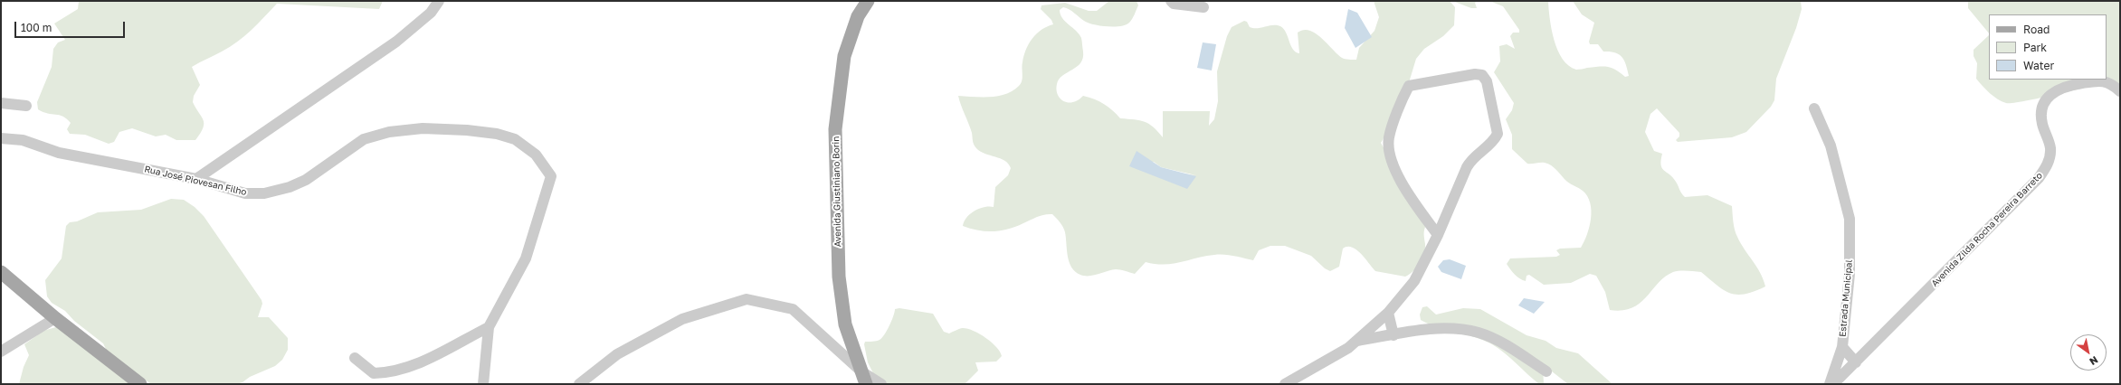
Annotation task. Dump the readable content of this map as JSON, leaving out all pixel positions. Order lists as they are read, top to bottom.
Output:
{
  "streets": {
    "main road": ["Avenida Giustiniano Borin"],
    "street": ["Rua José Piovesan Filho", "Avenida Zilda Rocha Pereira Barreto", "Estrada Municipal"]
  },
  "legend": ["Road", "Park", "Water"],
  "scale_bar": "100 m",
  "north": "bottom right"
}
